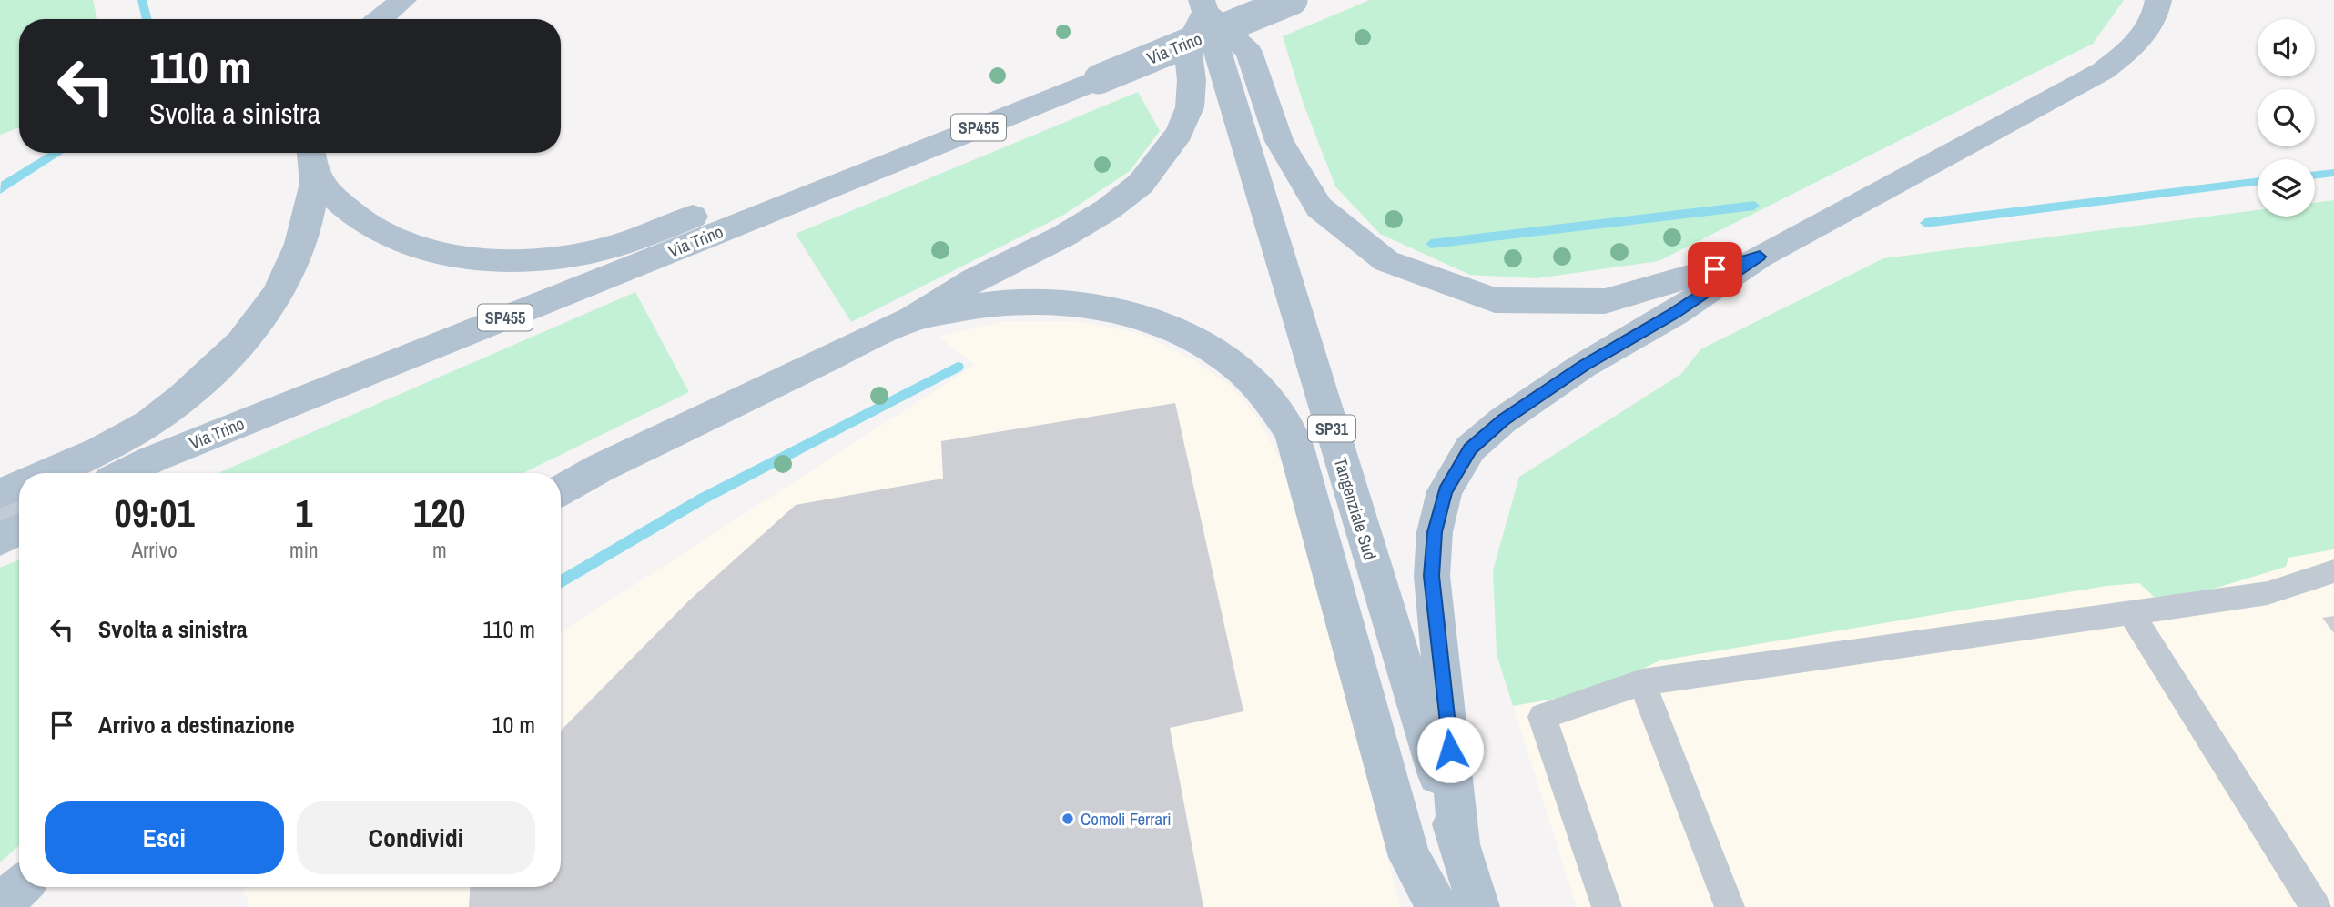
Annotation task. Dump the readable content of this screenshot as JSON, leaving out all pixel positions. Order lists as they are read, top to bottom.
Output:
{
  "streets": {
    "main road": [
      "Via Trino",
      "SP455",
      "SP31",
      "Tangenziale Sud"
    ]
  },
  "places": ["Comoli Ferrari"],
  "page": {
    "turn": ["110 m", "Svolta a sinistra"],
    "eta": [
      "09:01",
      "Arrivo",
      "1",
      "min",
      "120",
      "m"
    ],
    "list": [
      {
        "name": "Svolta a sinistra",
        "value": "110 m"
      },
      {
        "name": "Arrivo a destinazione",
        "value": "10 m"
      }
    ],
    "buttons": ["Esci", "Condividi"]
  }
}
